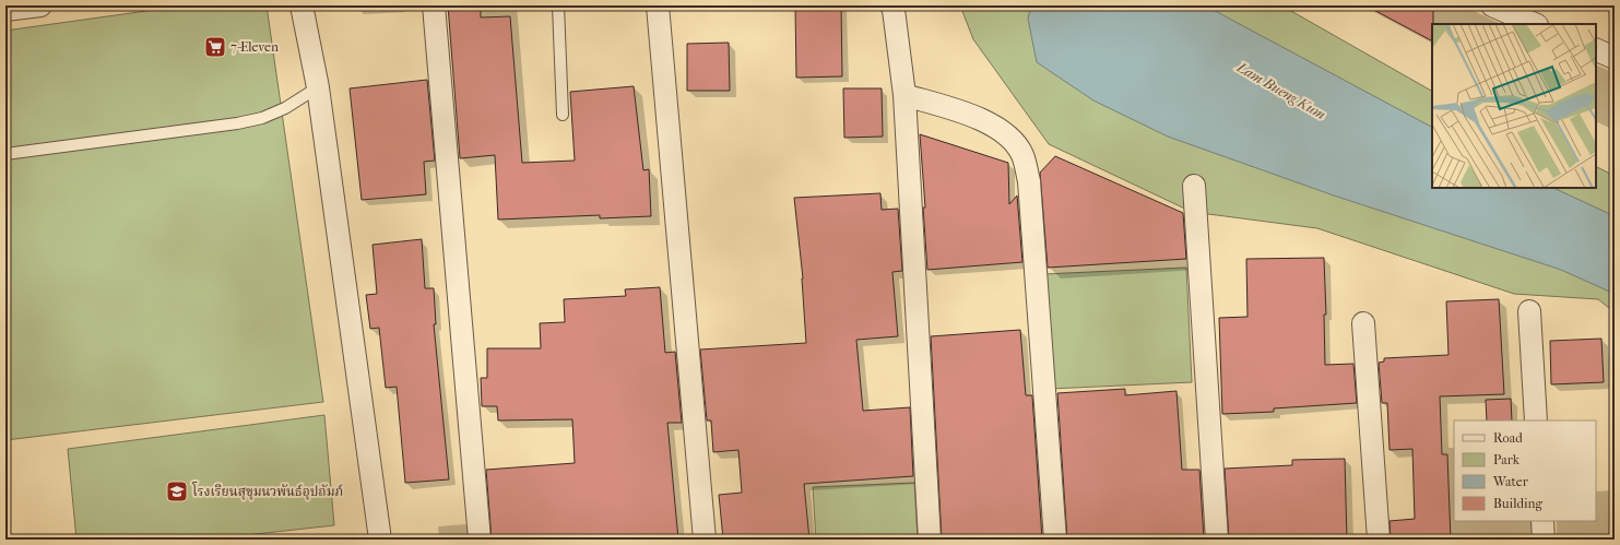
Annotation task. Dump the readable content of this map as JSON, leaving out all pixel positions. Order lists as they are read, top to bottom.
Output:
{
  "water": ["Lam Bueng Kum"],
  "places": {
    "supermarket": ["7-Eleven"],
    "school or university": ["โรงเรียนสุขุมนวพันธ์อุปถัมภ์"]
  },
  "legend": [
    "Road",
    "Park",
    "Water",
    "Building"
  ]
}
